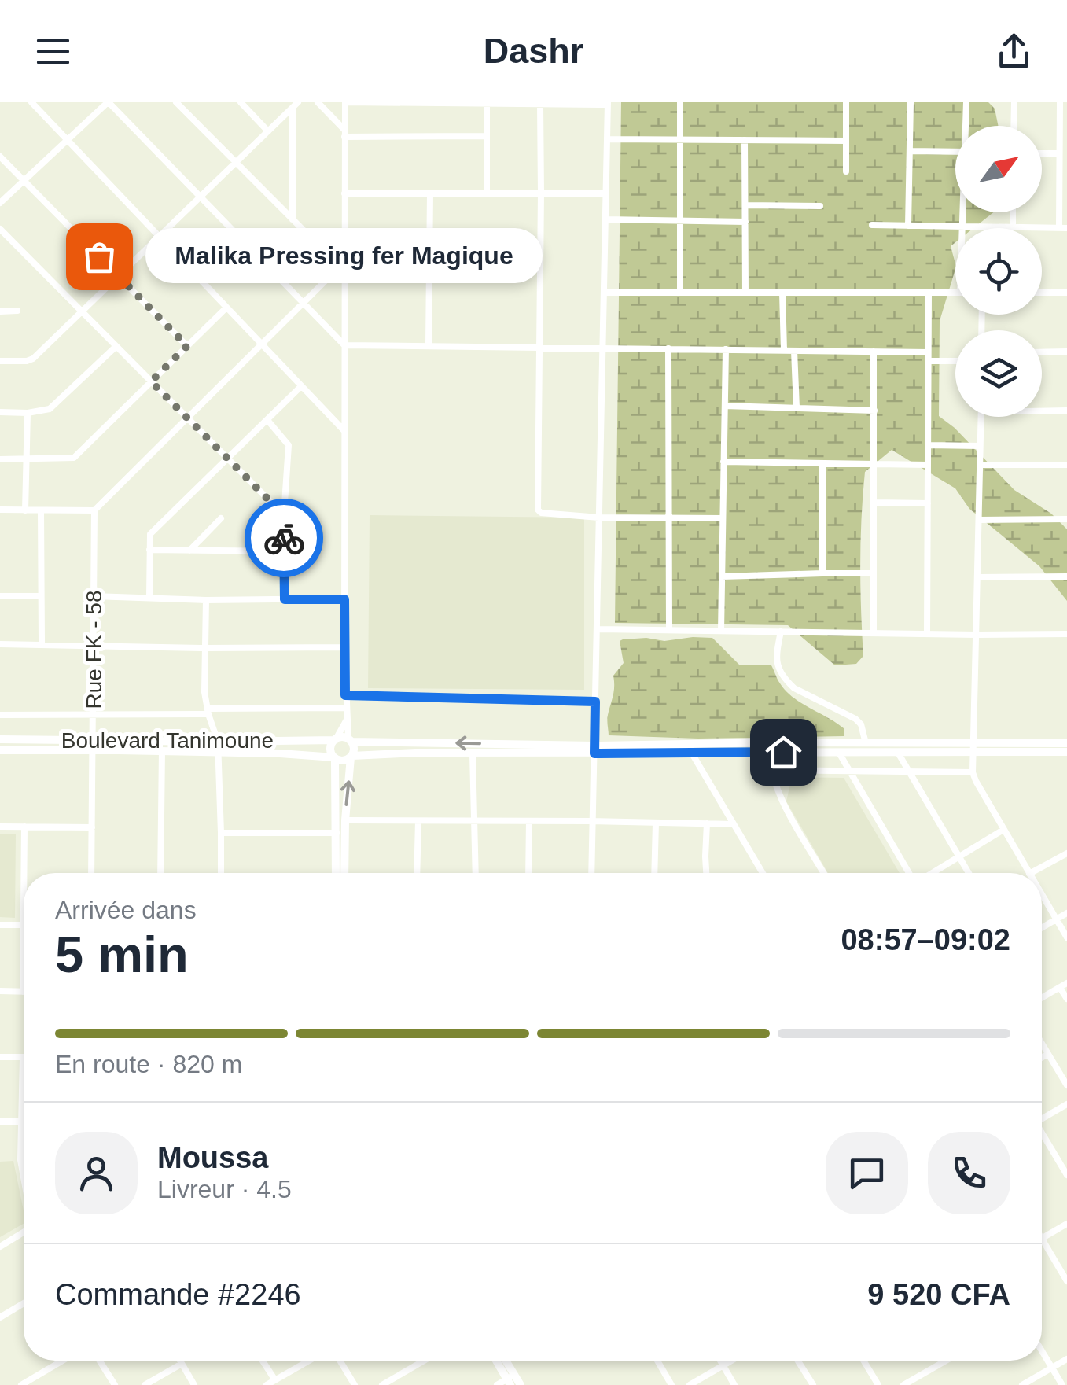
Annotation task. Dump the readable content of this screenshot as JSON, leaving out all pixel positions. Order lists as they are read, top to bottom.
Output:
{
  "streets": {
    "main road": ["Boulevard Tanimoune"],
    "street": ["Rue FK - 58"]
  },
  "crossings": [
    ["Rue FK - 58", "Boulevard Tanimoune"]
  ],
  "places": ["Malika Pressing fer Magique"],
  "north": "top right",
  "page": {
    "header": "Dashr",
    "bubble": "Malika Pressing fer Magique",
    "heading": ["5 min", "Arrivée dans", "08:57–09:02"],
    "panel": [
      "Moussa",
      "Livreur · 4.5",
      "Commande #2246",
      "9 520 CFA"
    ],
    "bar": "En route · 820 m"
  }
}
